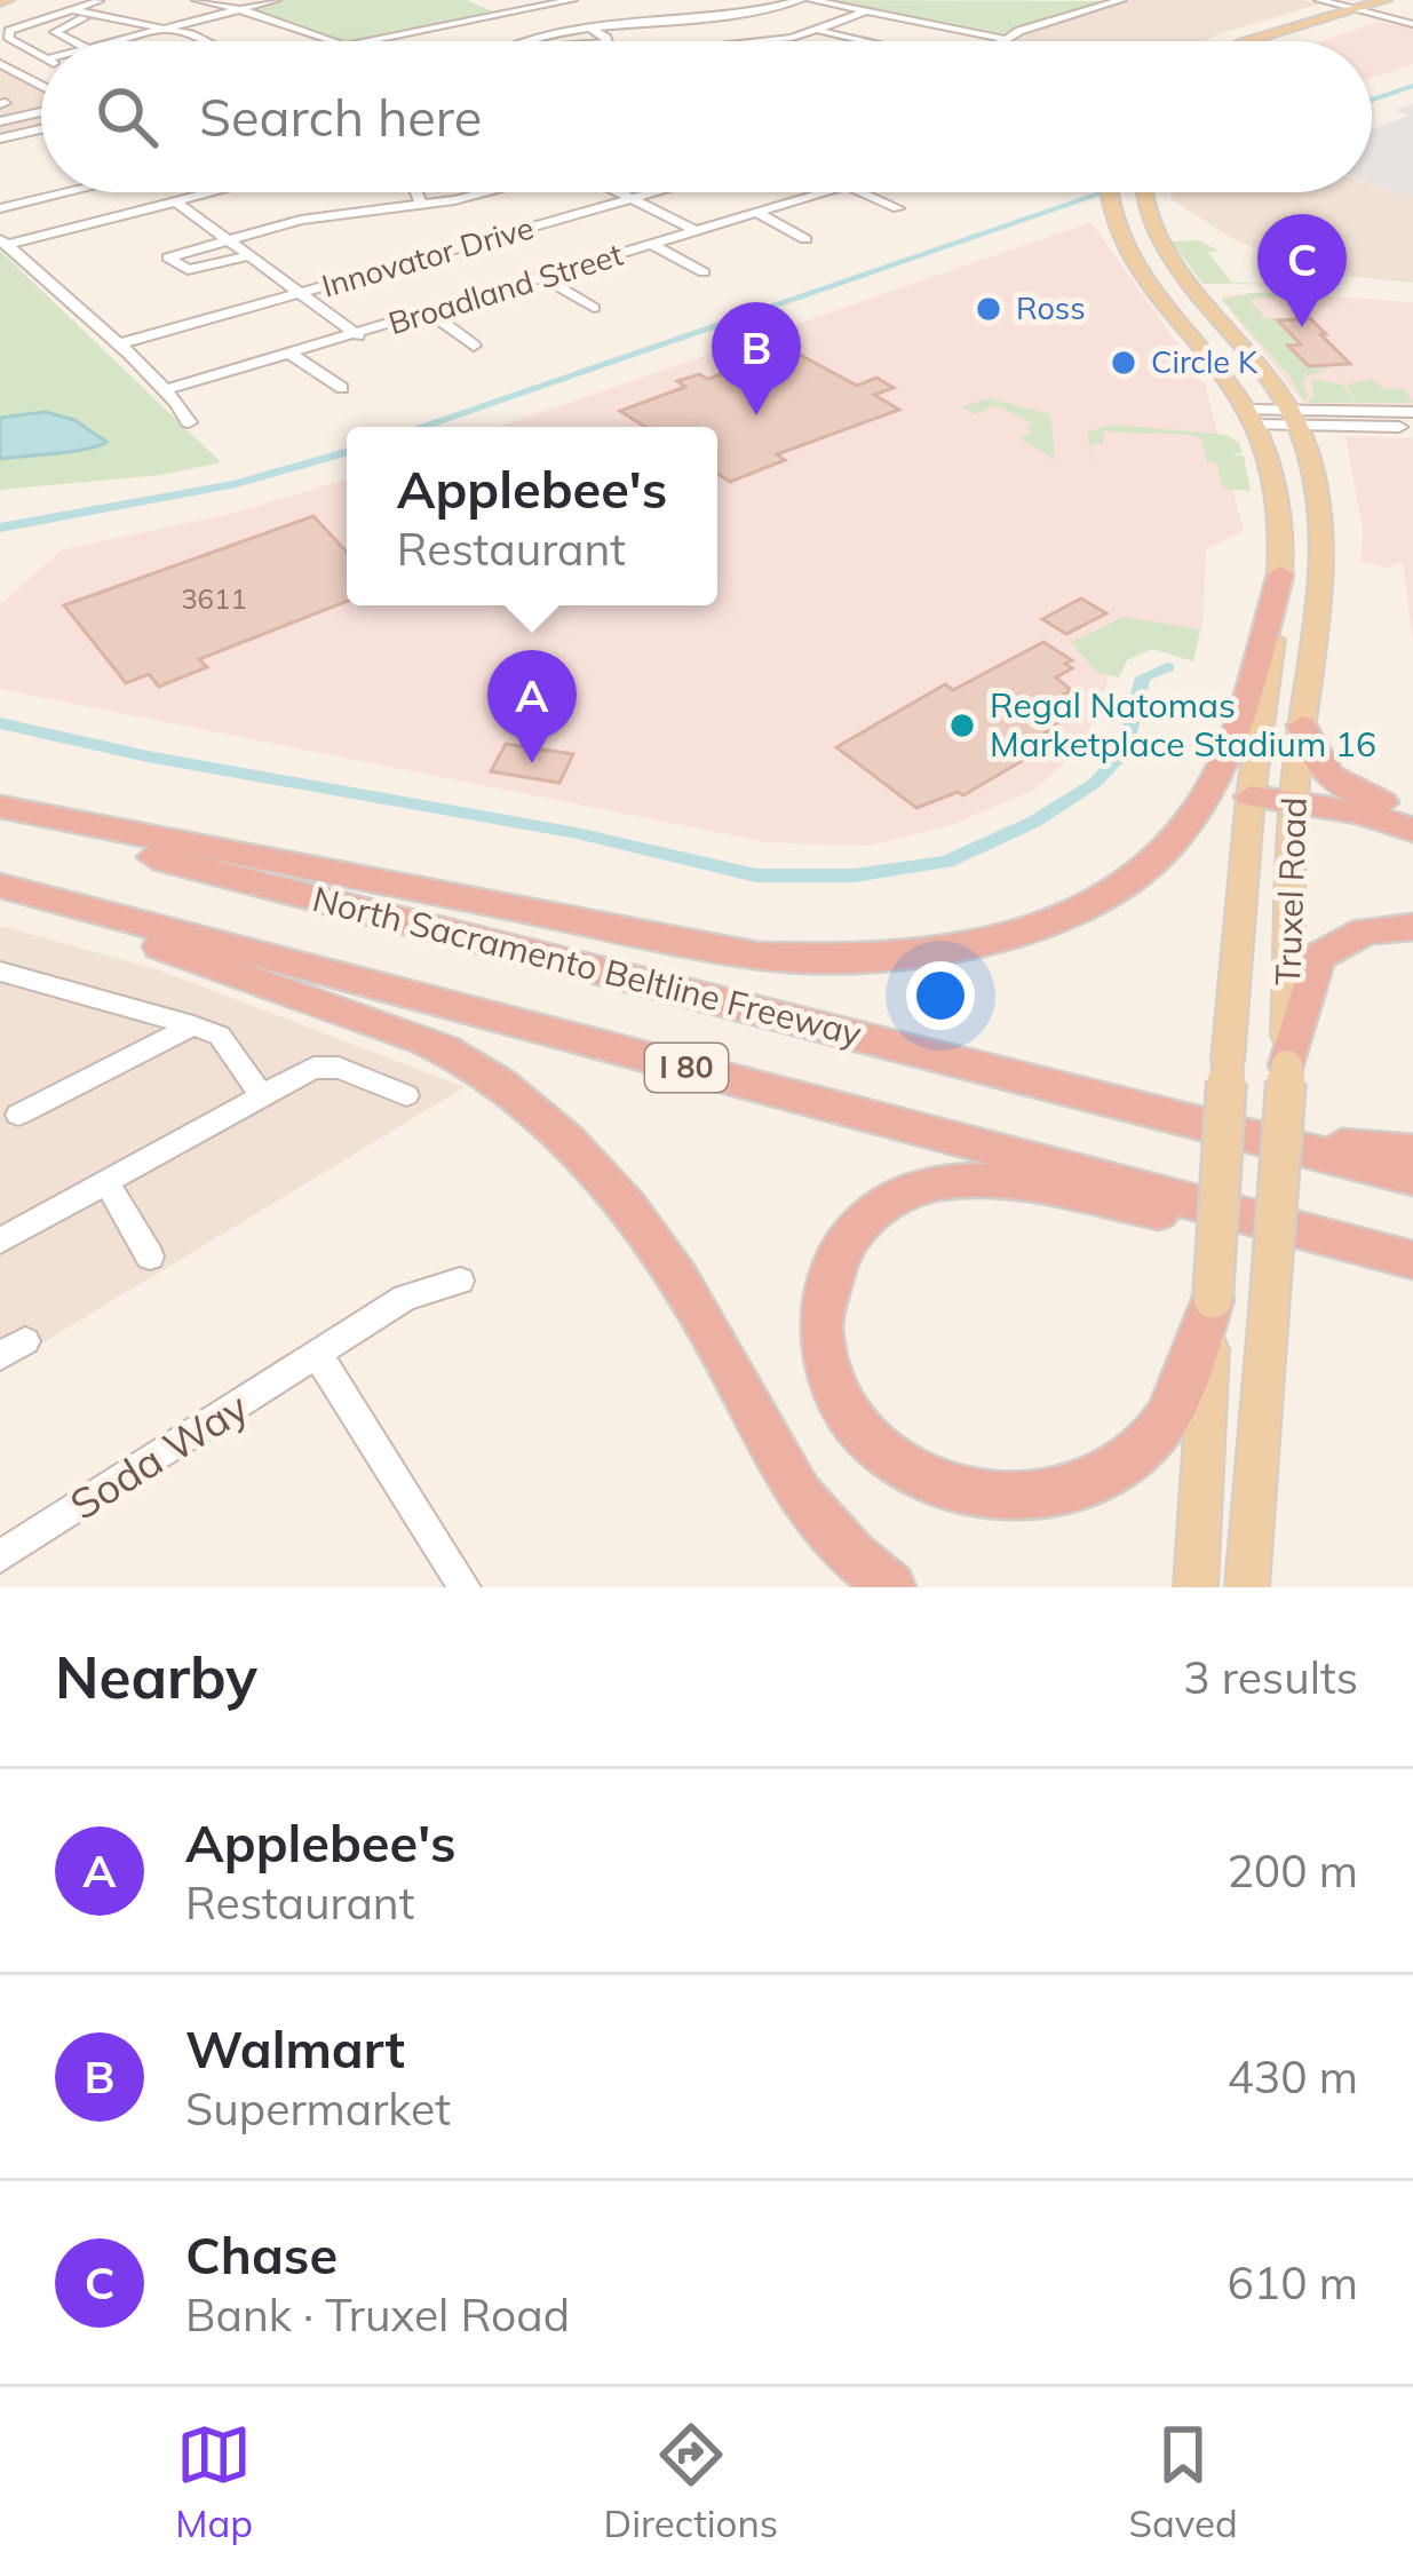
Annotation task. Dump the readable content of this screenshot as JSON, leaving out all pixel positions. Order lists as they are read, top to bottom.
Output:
{
  "streets": {
    "highway": ["North Sacramento Beltline Freeway", "I 80"],
    "main road": ["Truxel Road"],
    "street": ["Innovator Drive", "Broadland Street", "Soda Way"]
  },
  "places": ["Ross", "Circle K", "Regal Natomas Marketplace Stadium 16"],
  "house_numbers": ["3611"],
  "page": {
    "search": "Search here",
    "pins": ["C", "B", "A"],
    "popup": ["Applebee's", "Restaurant"],
    "heading": ["Nearby", "3 results"],
    "list": [
      {
        "mark": "A",
        "name": "Applebee's",
        "note": "Restaurant",
        "value": "200 m"
      },
      {
        "mark": "B",
        "name": "Walmart",
        "note": "Supermarket",
        "value": "430 m"
      },
      {
        "mark": "C",
        "name": "Chase",
        "note": "Bank · Truxel Road",
        "value": "610 m"
      }
    ],
    "nav": ["Map", "Directions", "Saved"]
  }
}
